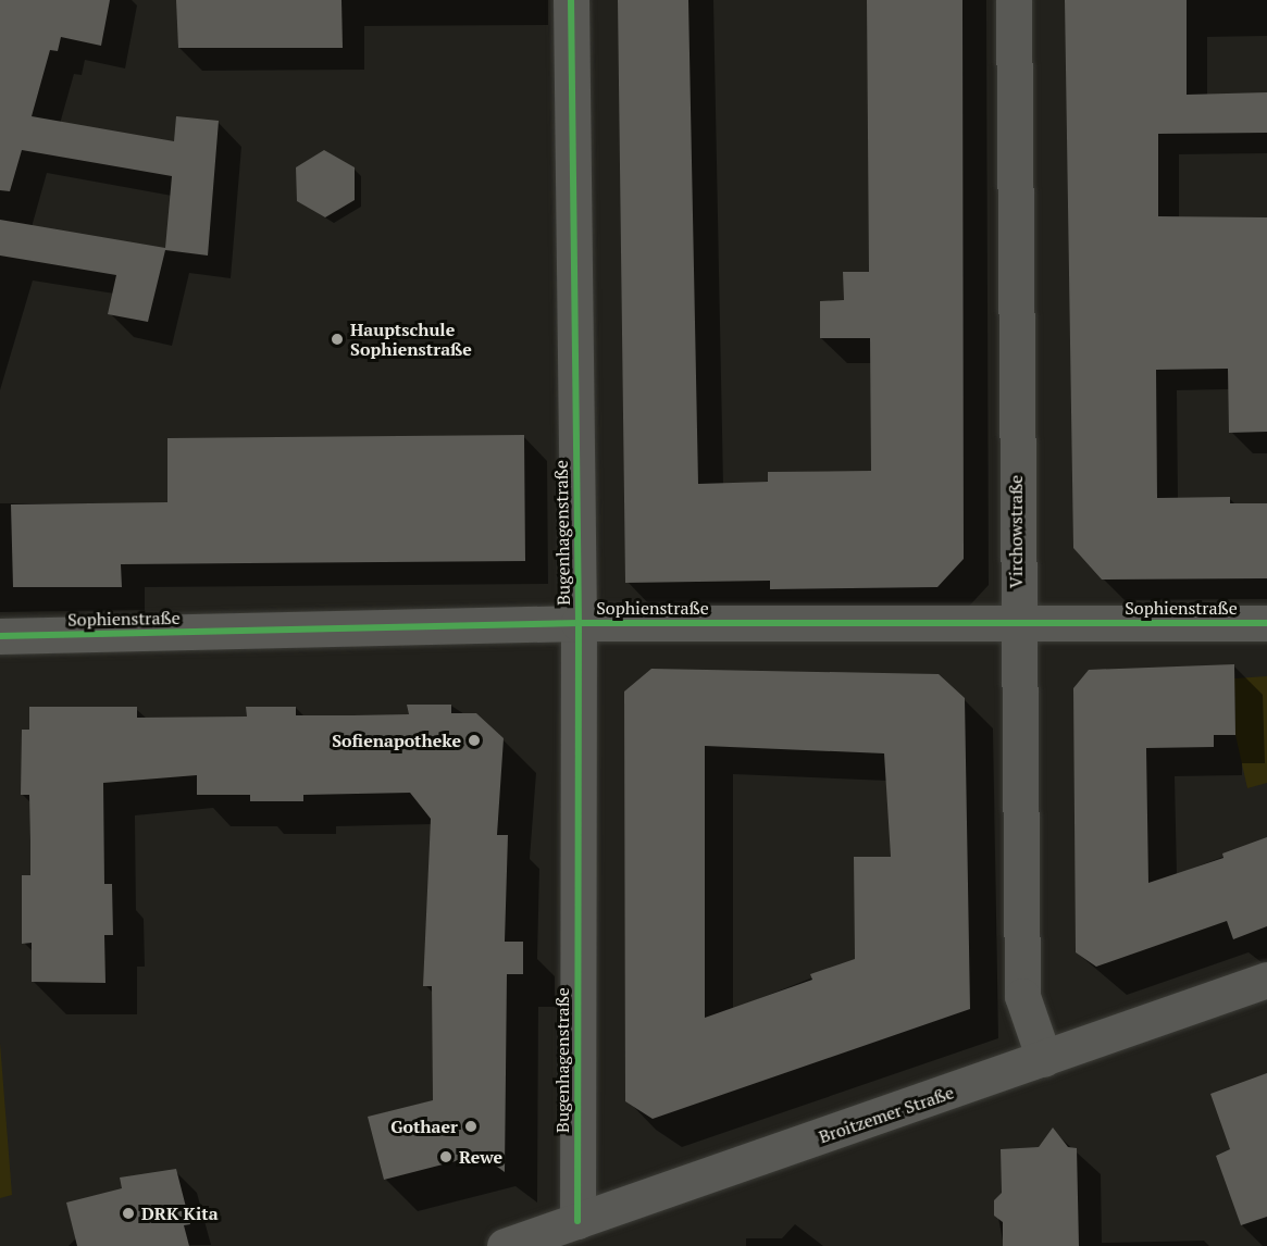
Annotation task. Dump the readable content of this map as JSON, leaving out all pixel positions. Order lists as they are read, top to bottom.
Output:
{
  "streets": {
    "street": [
      "Virchowstraße",
      "Bugenhagenstraße",
      "Sophienstraße",
      "Broitzemer Straße"
    ]
  },
  "crossings": [
    ["Virchowstraße", "Sophienstraße"],
    ["Virchowstraße", "Broitzemer Straße"],
    ["Bugenhagenstraße", "Sophienstraße"],
    ["Bugenhagenstraße", "Broitzemer Straße"]
  ],
  "places": [
    "Hauptschule Sophienstraße",
    "Sofienapotheke",
    "Gothaer",
    "Rewe",
    "DRK Kita"
  ]
}
